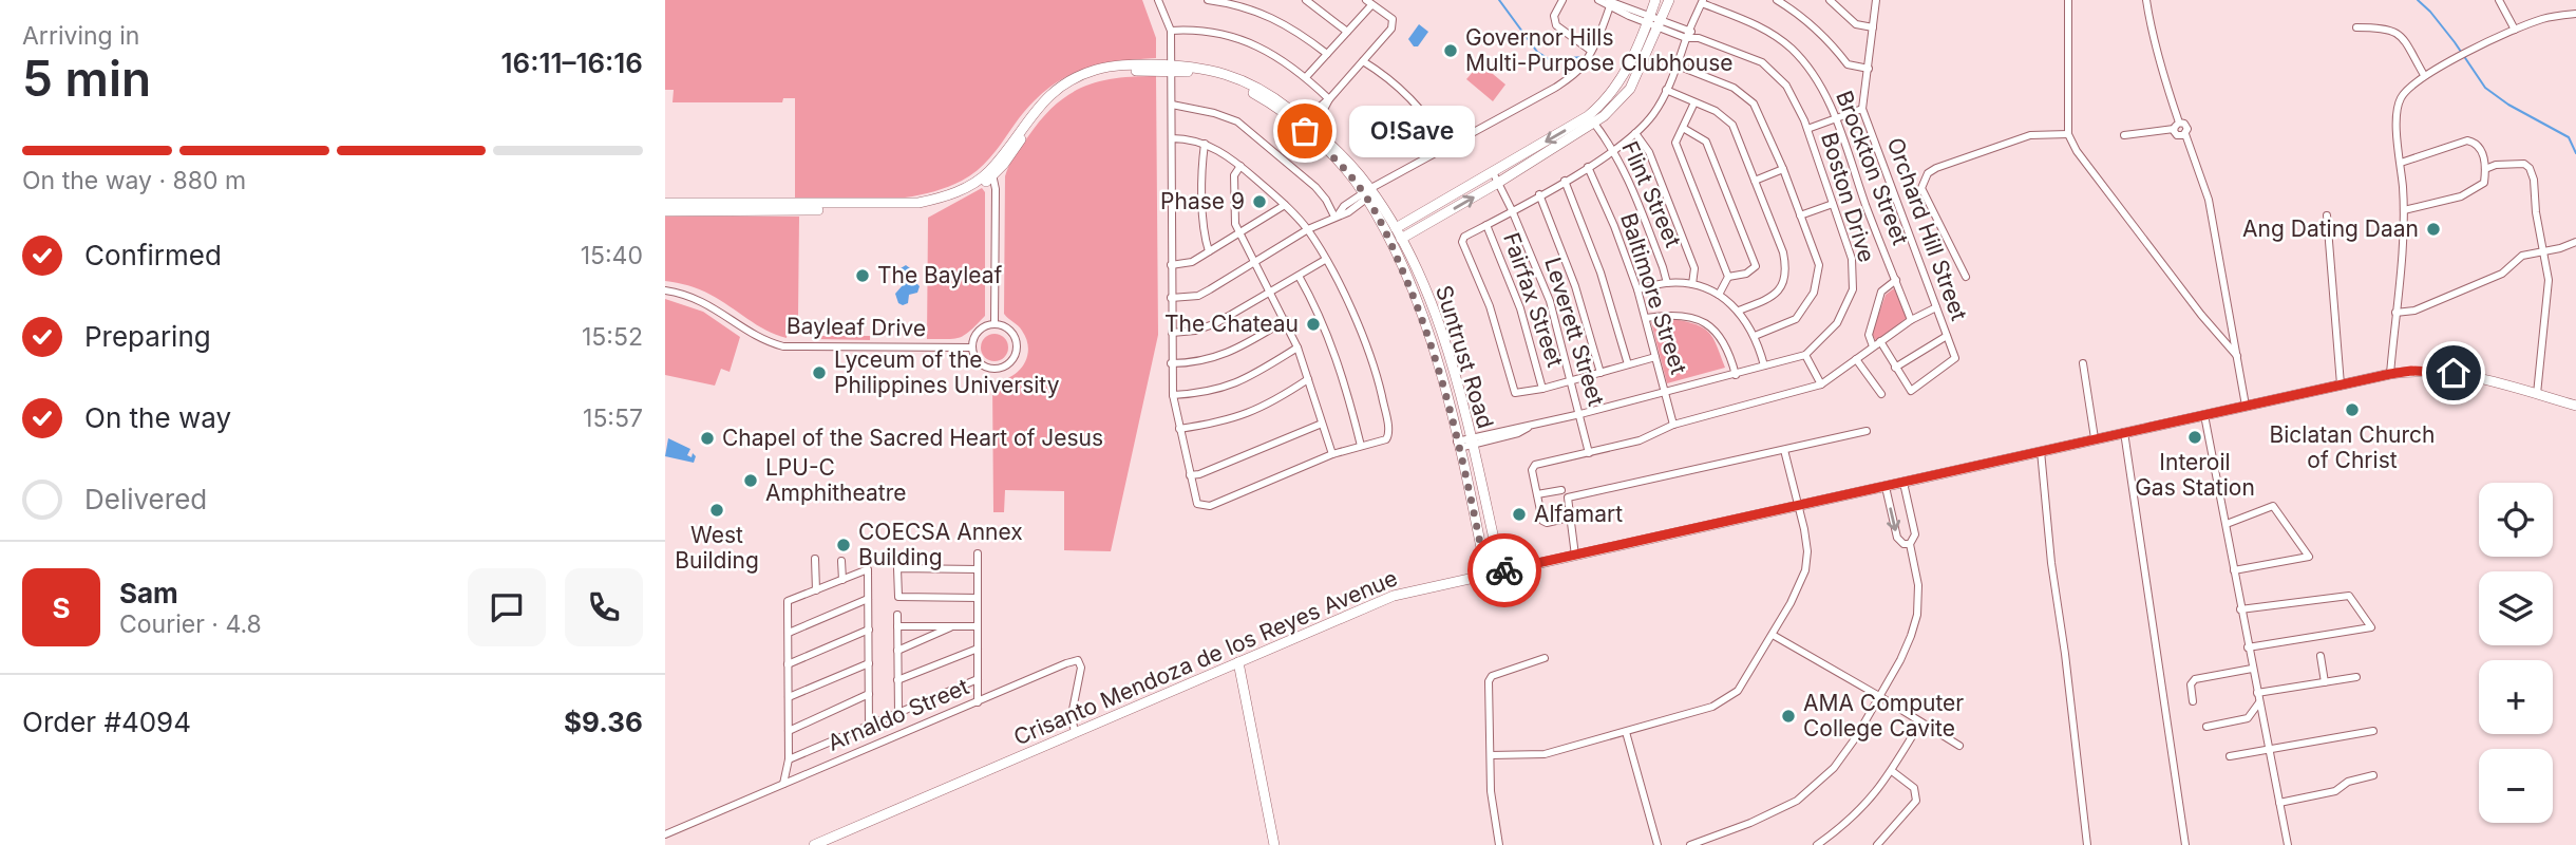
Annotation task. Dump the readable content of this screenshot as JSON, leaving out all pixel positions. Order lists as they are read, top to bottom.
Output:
{
  "streets": {
    "street": [
      "Brockton Street",
      "Flint Street",
      "Boston Drive",
      "Orchard Hill Street",
      "Baltimore Street",
      "Fairfax Street",
      "Bayleaf Drive",
      "Leverett Street",
      "Suntrust Road",
      "Crisanto Mendoza de los Reyes Avenue",
      "Arnaldo Street"
    ]
  },
  "crossings": [
    ["Suntrust Road", "Crisanto Mendoza de los Reyes Avenue"],
    ["Crisanto Mendoza de los Reyes Avenue", "Arnaldo Street"]
  ],
  "places": [
    "Governor Hills Multi-Purpose Clubhouse",
    "O!Save",
    "Phase 9",
    "Ang Dating Daan",
    "The Bayleaf",
    "The Chateau",
    "Lyceum of the Philippines University",
    "Biclatan Church of Christ",
    "Interoil Gas Station",
    "Chapel of the Sacred Heart of Jesus",
    "LPU-C Amphitheatre",
    "West Building",
    "Alfamart",
    "COECSA Annex Building",
    "AMA Computer College Cavite"
  ],
  "page": {
    "heading": ["5 min", "Arriving in", "16:11–16:16"],
    "panel": [
      "Sam",
      "Courier · 4.8",
      "Order #4094",
      "$9.36"
    ],
    "bubble": "O!Save",
    "bar": "On the way · 880 m",
    "list": [
      ["Confirmed", "15:40"],
      ["Preparing", "15:52"],
      ["On the way", "15:57"],
      "Delivered"
    ],
    "map_buttons": ["+", "−"],
    "round": "S"
  }
}
